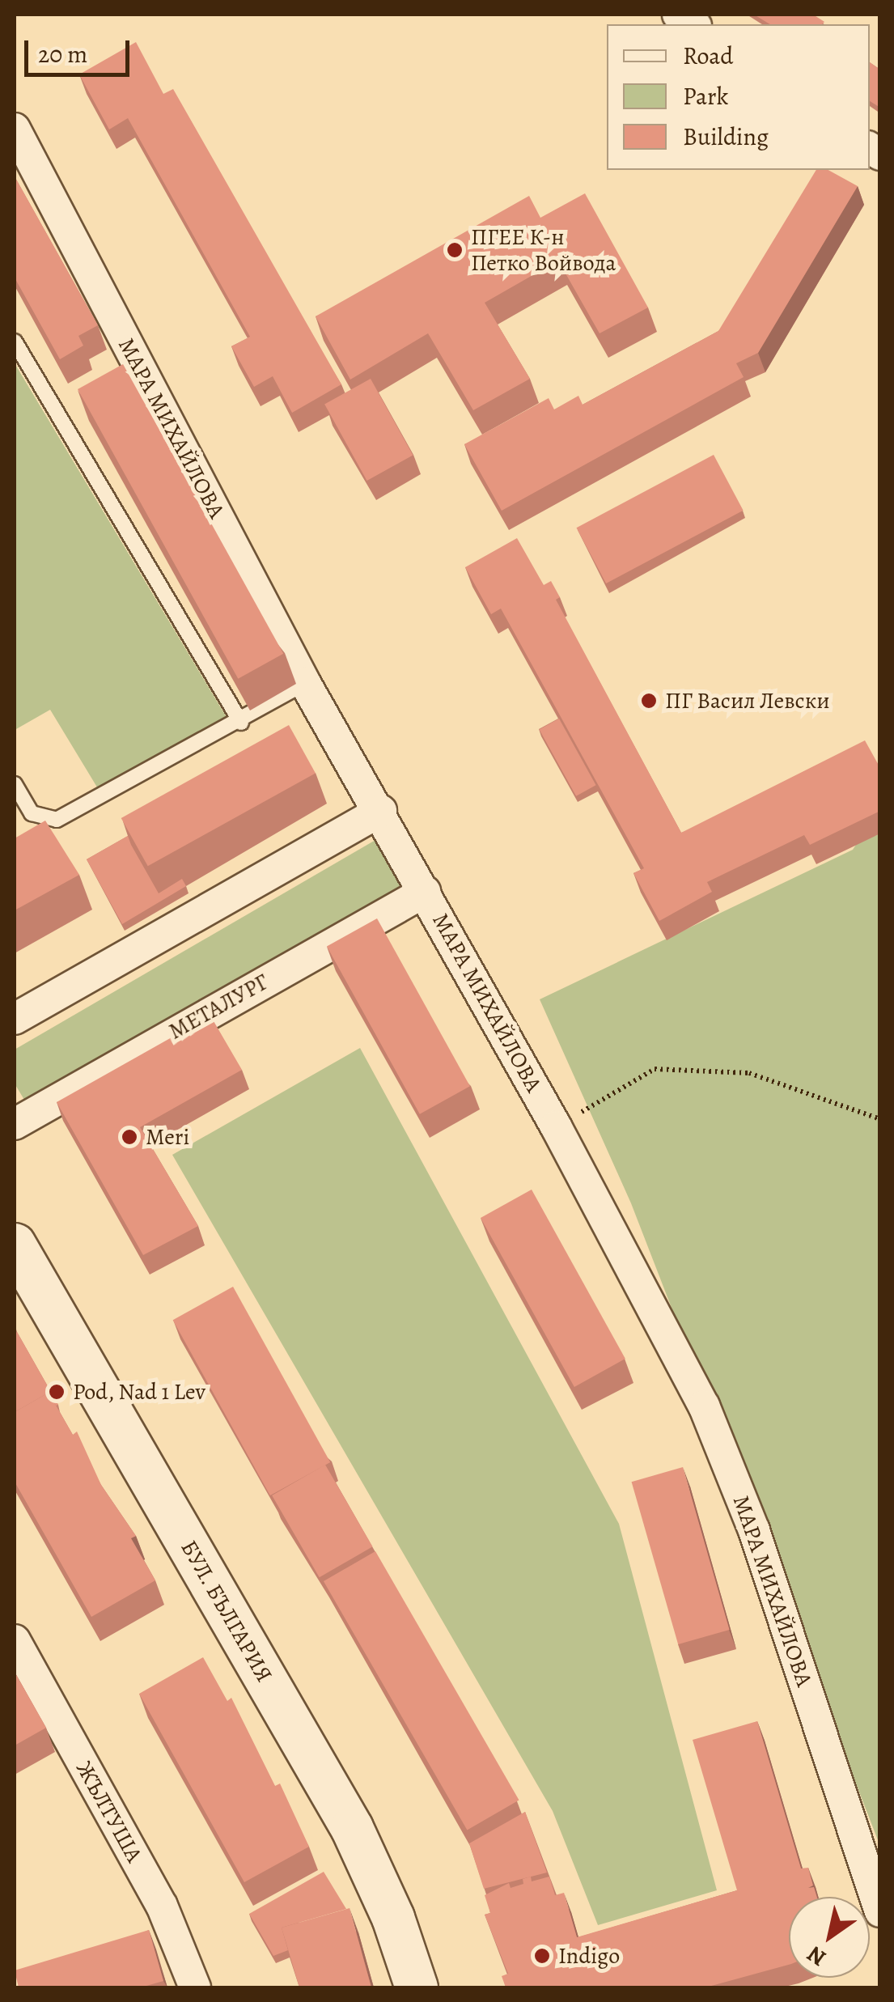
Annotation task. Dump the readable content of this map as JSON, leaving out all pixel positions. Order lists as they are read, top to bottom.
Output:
{
  "streets": {
    "main road": ["БУЛ. БЪЛГАРИЯ"],
    "street": ["МАРА МИХАЙЛОВА", "МЕТАЛУРГ", "ЖЪЛТУША"]
  },
  "crossings": [
    ["МАРА МИХАЙЛОВА", "МЕТАЛУРГ"]
  ],
  "places": [
    "ПГЕЕ К-н Петко Войвода",
    "ПГ Васил Левски",
    "Meri",
    "Pod, Nad 1 Lev",
    "Indigo"
  ],
  "legend": ["Road", "Park", "Building"],
  "scale_bar": "20 m",
  "north": "bottom left"
}
